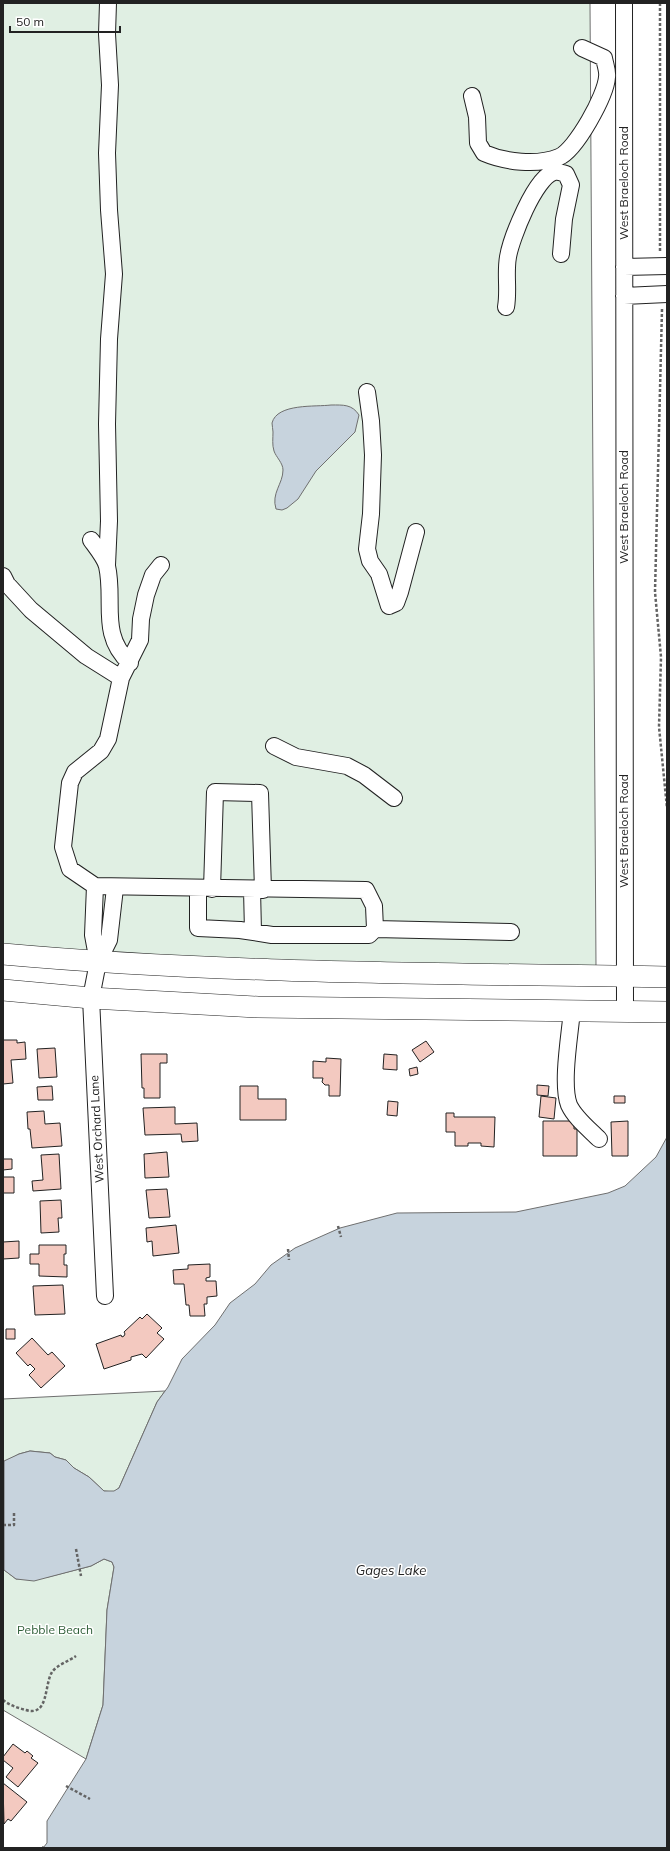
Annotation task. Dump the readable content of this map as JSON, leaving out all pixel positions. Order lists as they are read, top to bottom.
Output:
{
  "streets": {
    "street": ["West Braeloch Road", "West Orchard Lane"]
  },
  "water": ["Gages Lake"],
  "parks": ["Pebble Beach"],
  "scale_bar": "50 m"
}
